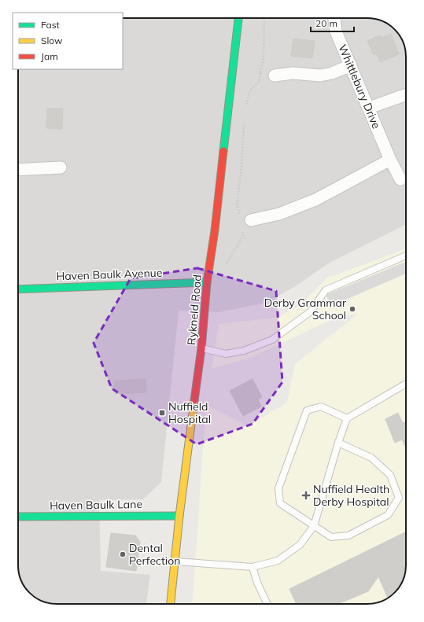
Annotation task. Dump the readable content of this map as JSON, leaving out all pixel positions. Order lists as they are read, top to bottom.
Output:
{
  "streets": {
    "street": [
      "Whittlebury Drive",
      "Haven Baulk Avenue",
      "Rykneld Road",
      "Haven Baulk Lane"
    ]
  },
  "crossings": [
    ["Haven Baulk Avenue", "Rykneld Road"],
    ["Rykneld Road", "Haven Baulk Lane"]
  ],
  "places": {
    "other": ["Derby Grammar School", "Dental Perfection"],
    "transit": ["Nuffield Hospital"],
    "health": ["Nuffield Health Derby Hospital"]
  },
  "legend": ["Fast", "Slow", "Jam"],
  "scale_bar": "20 m"
}
